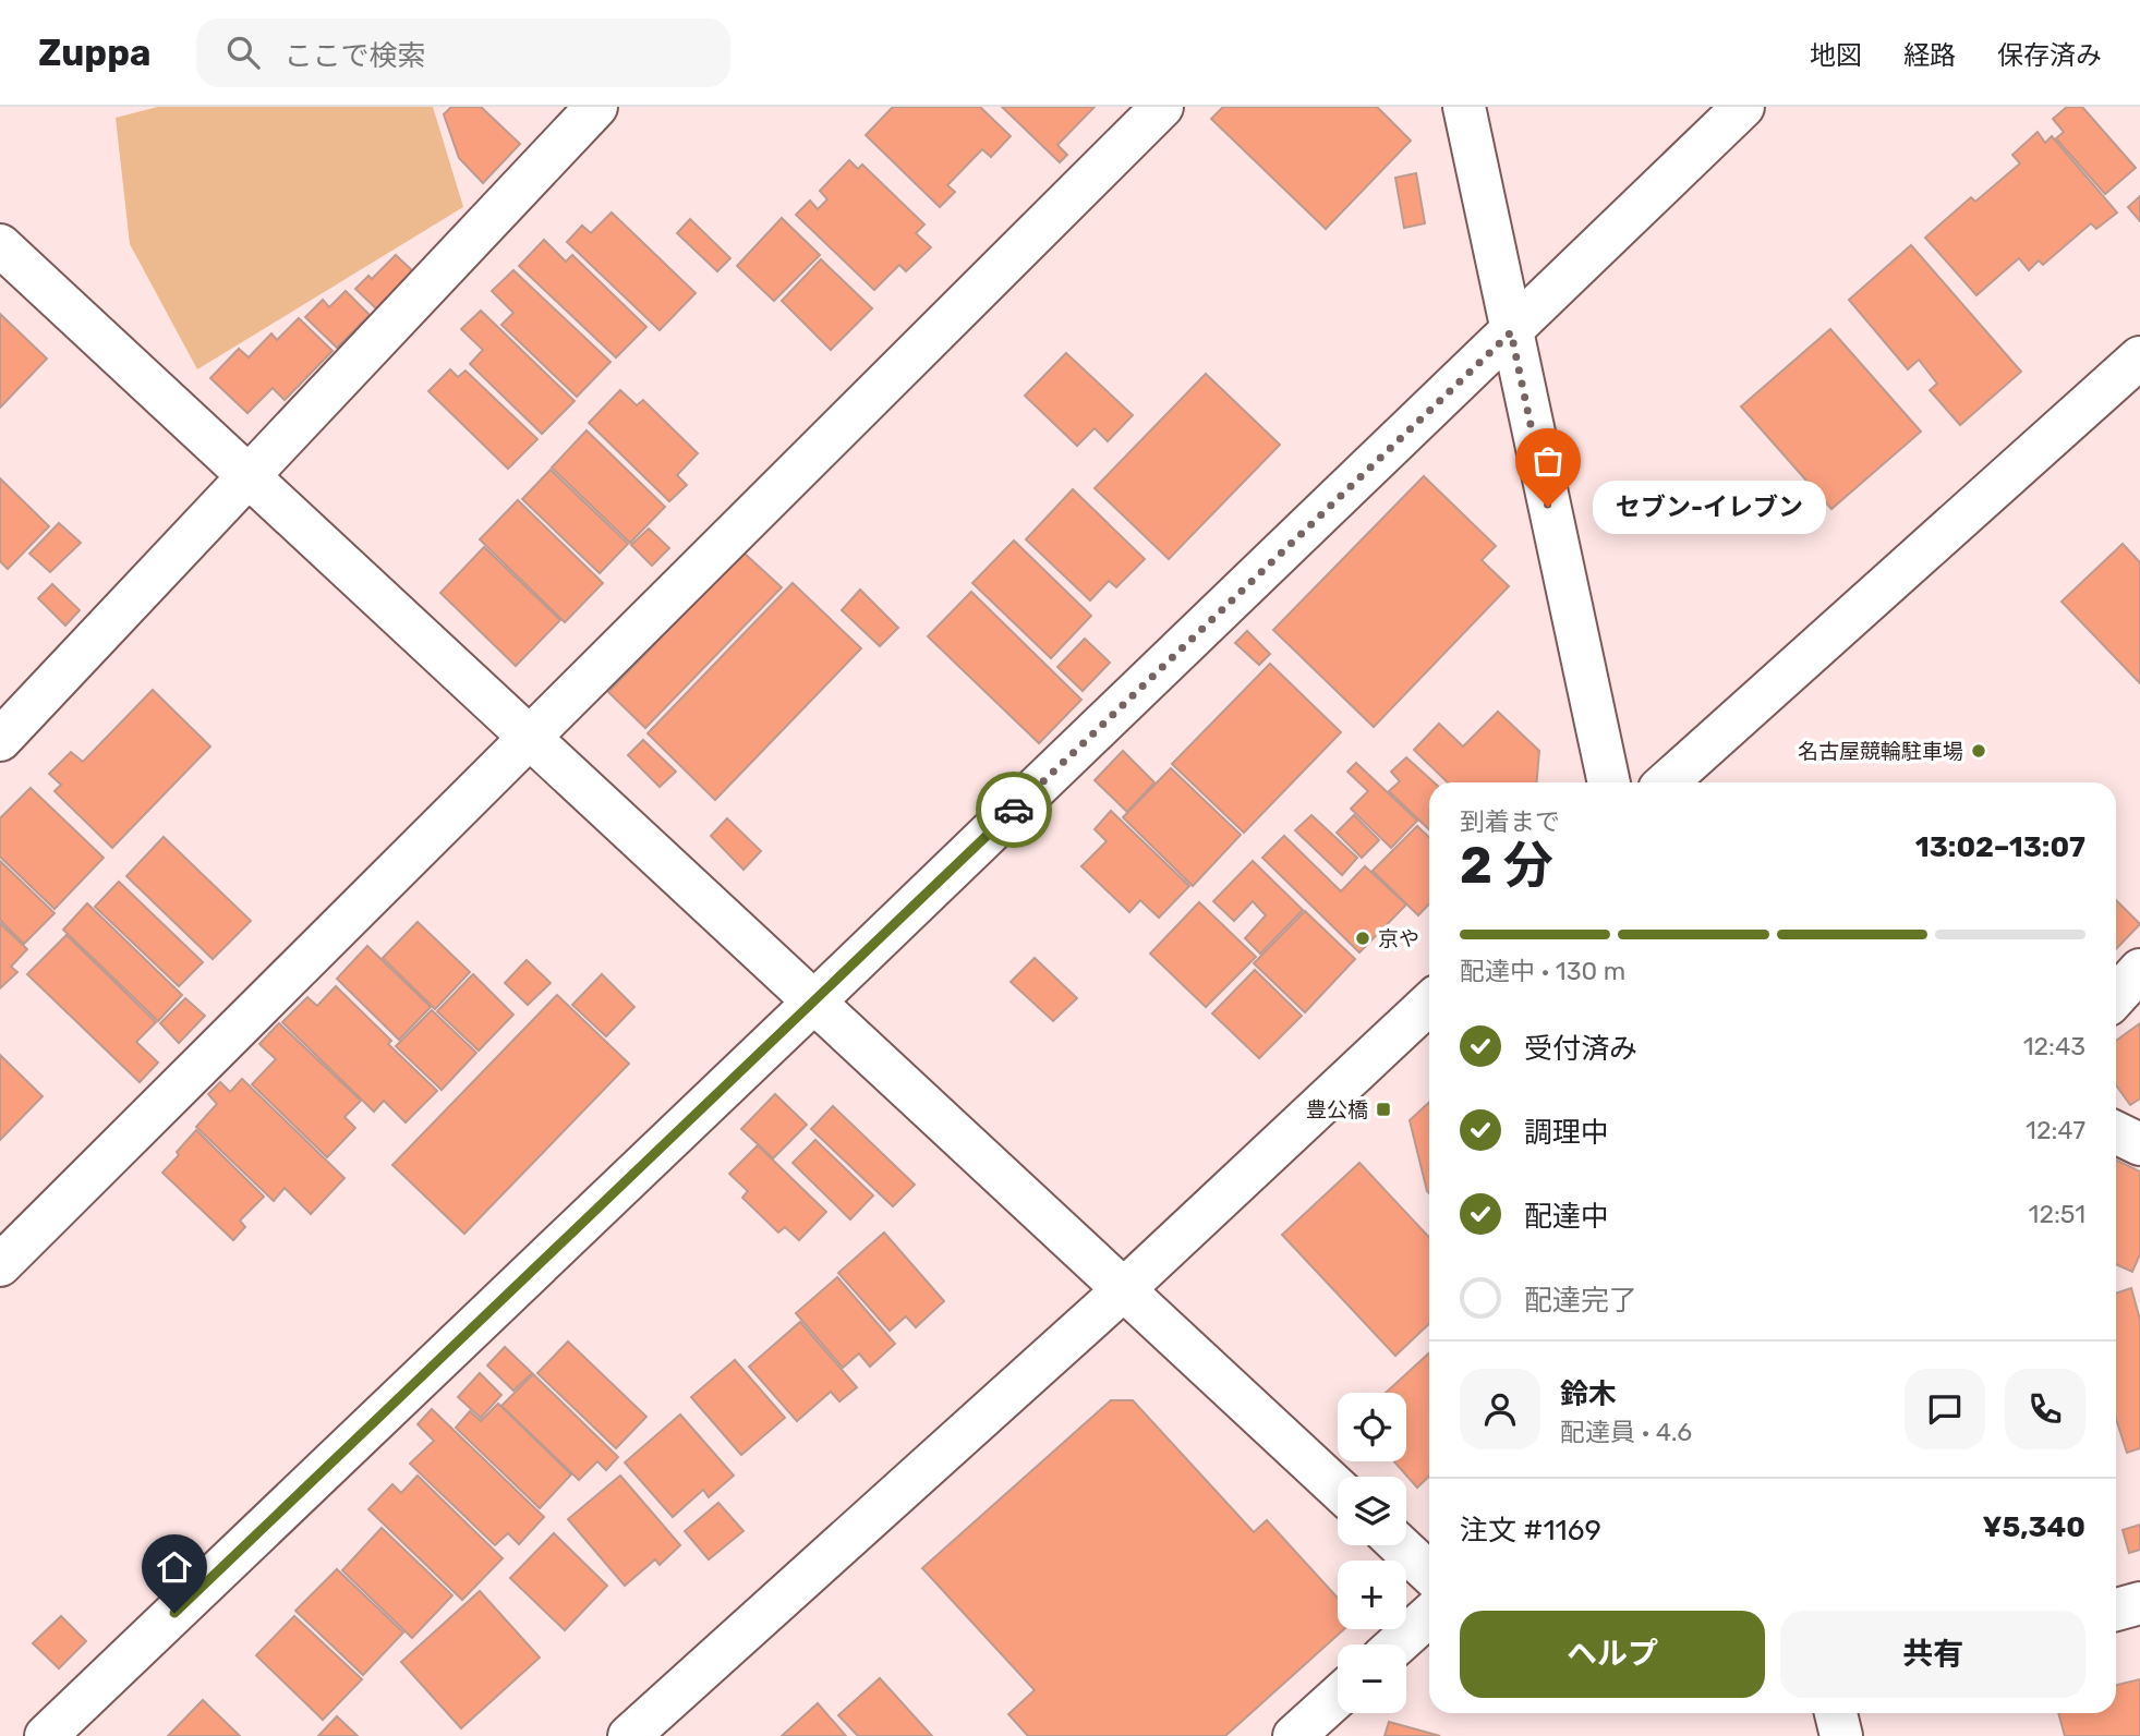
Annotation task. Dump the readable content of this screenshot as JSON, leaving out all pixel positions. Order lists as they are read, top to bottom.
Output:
{
  "places": {
    "other": ["セブン-イレブン", "名古屋競輪駐車場", "京や"],
    "transit": ["豊公橋"]
  },
  "page": {
    "header": "Zuppa",
    "search": "ここで検索",
    "nav": ["地図", "経路", "保存済み"],
    "bubble": "セブン-イレブン",
    "heading": ["2 分", "到着まで", "13:02–13:07"],
    "panel": [
      "鈴木",
      "配達員 · 4.6",
      "注文 #1169",
      "¥5,340"
    ],
    "bar": "配達中 · 130 m",
    "list": [
      ["受付済み", "12:43"],
      ["調理中", "12:47"],
      ["配達中", "12:51"],
      "配達完了"
    ],
    "map_buttons": ["+", "−"],
    "buttons": ["ヘルプ", "共有"]
  }
}
